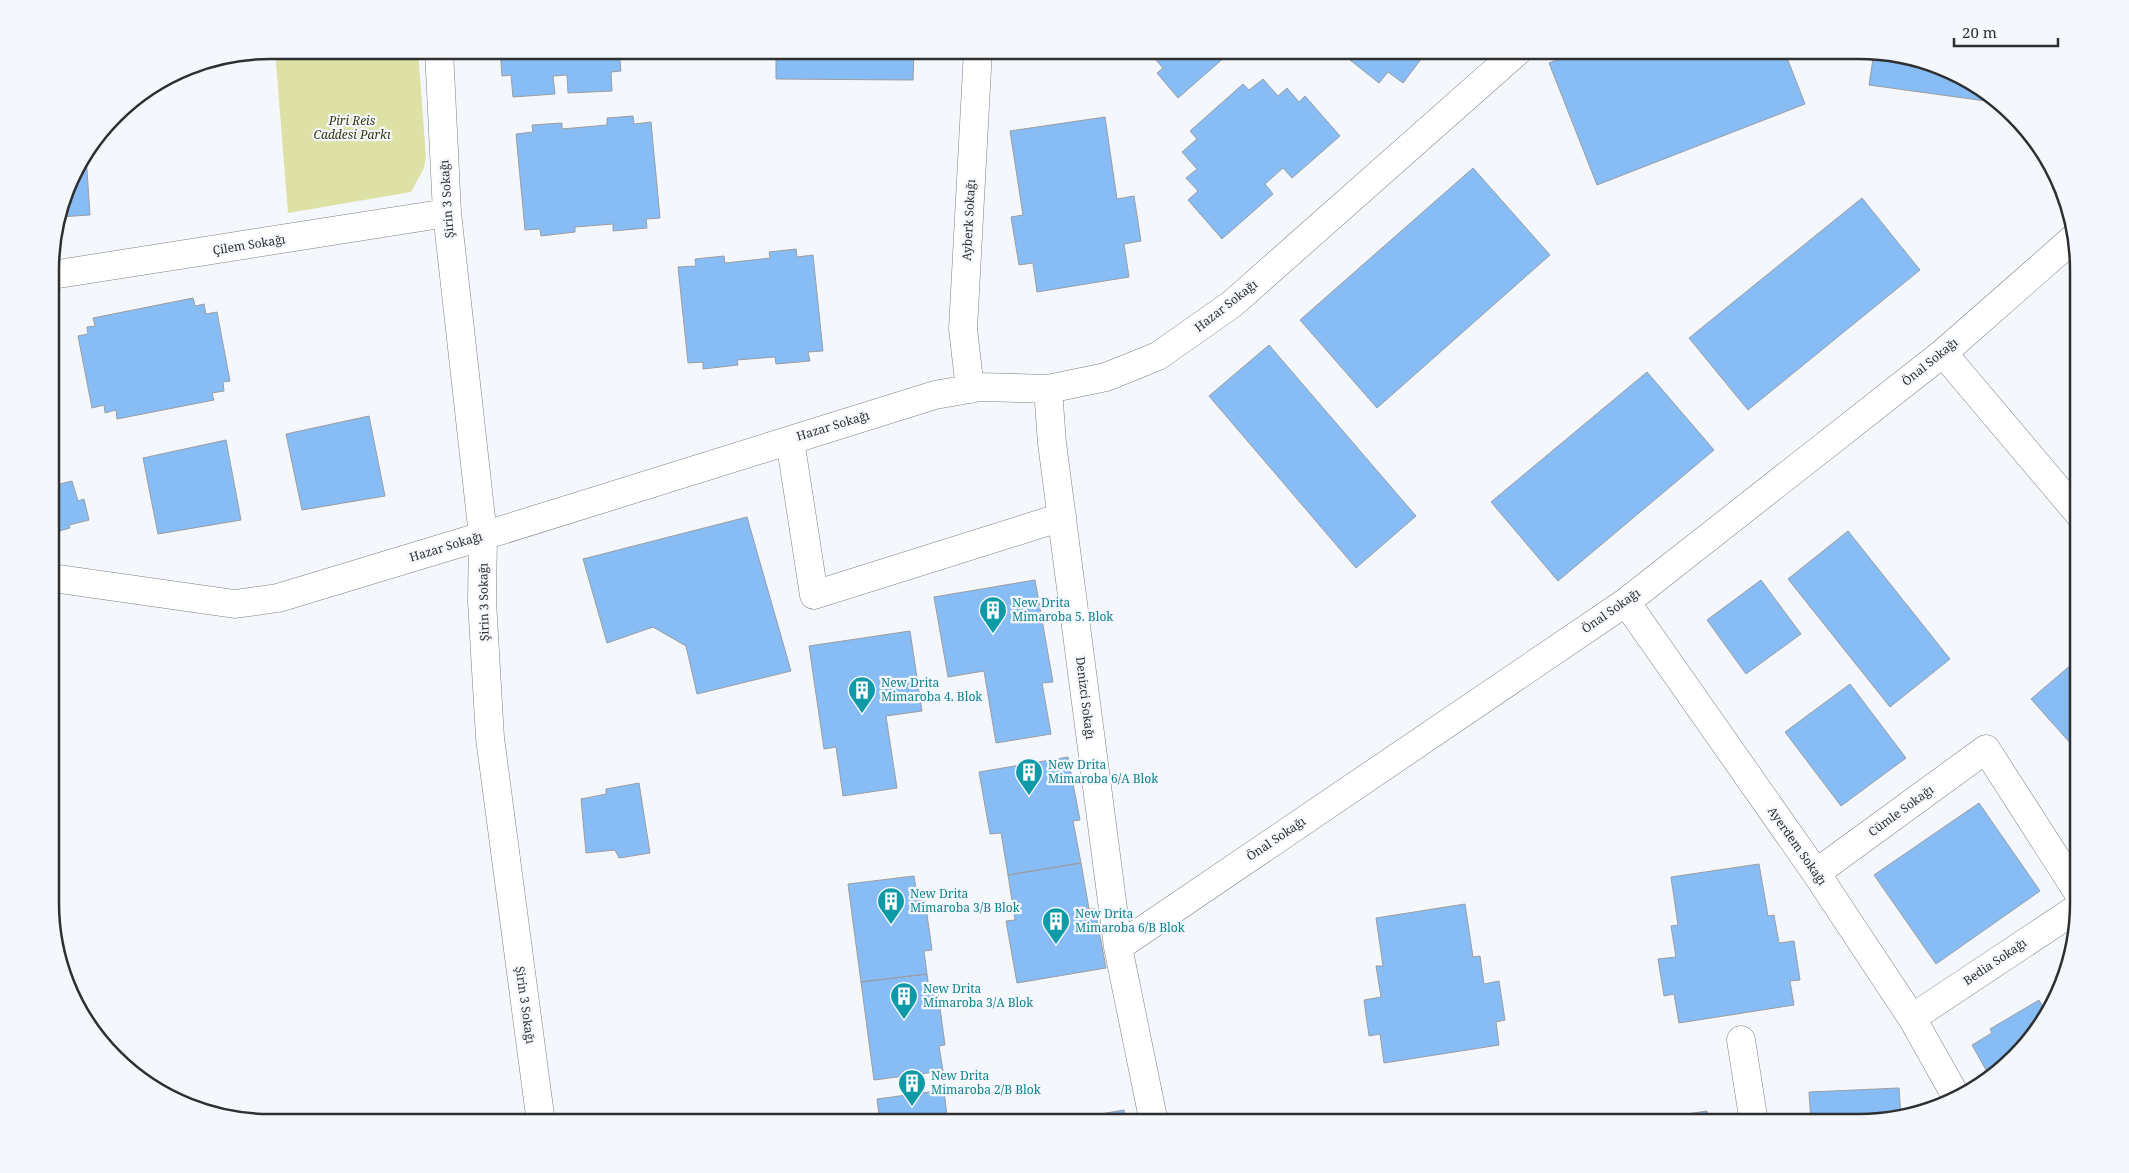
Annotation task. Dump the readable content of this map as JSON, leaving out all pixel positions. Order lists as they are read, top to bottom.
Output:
{
  "streets": {
    "street": [
      "Şirin 3 Sokağı",
      "Ayberk Sokağı",
      "Çilem Sokağı",
      "Hazar Sokağı",
      "Önal Sokağı",
      "Denizci Sokağı",
      "Cümle Sokağı",
      "Ayerdem Sokağı",
      "Bedia Sokağı"
    ]
  },
  "crossings": [
    ["Şirin 3 Sokağı", "Çilem Sokağı"],
    ["Şirin 3 Sokağı", "Hazar Sokağı"],
    ["Ayberk Sokağı", "Hazar Sokağı"],
    ["Hazar Sokağı", "Denizci Sokağı"],
    ["Önal Sokağı", "Denizci Sokağı"],
    ["Önal Sokağı", "Ayerdem Sokağı"],
    ["Cümle Sokağı", "Ayerdem Sokağı"],
    ["Ayerdem Sokağı", "Bedia Sokağı"]
  ],
  "parks": ["Piri Reis Caddesi Parkı"],
  "places": {
    "building": [
      "New Drita Mimaroba 5. Blok",
      "New Drita Mimaroba 4. Blok",
      "New Drita Mimaroba 6/A Blok",
      "New Drita Mimaroba 3/B Blok",
      "New Drita Mimaroba 6/B Blok",
      "New Drita Mimaroba 3/A Blok",
      "New Drita Mimaroba 2/B Blok"
    ]
  },
  "scale_bar": "20 m"
}
